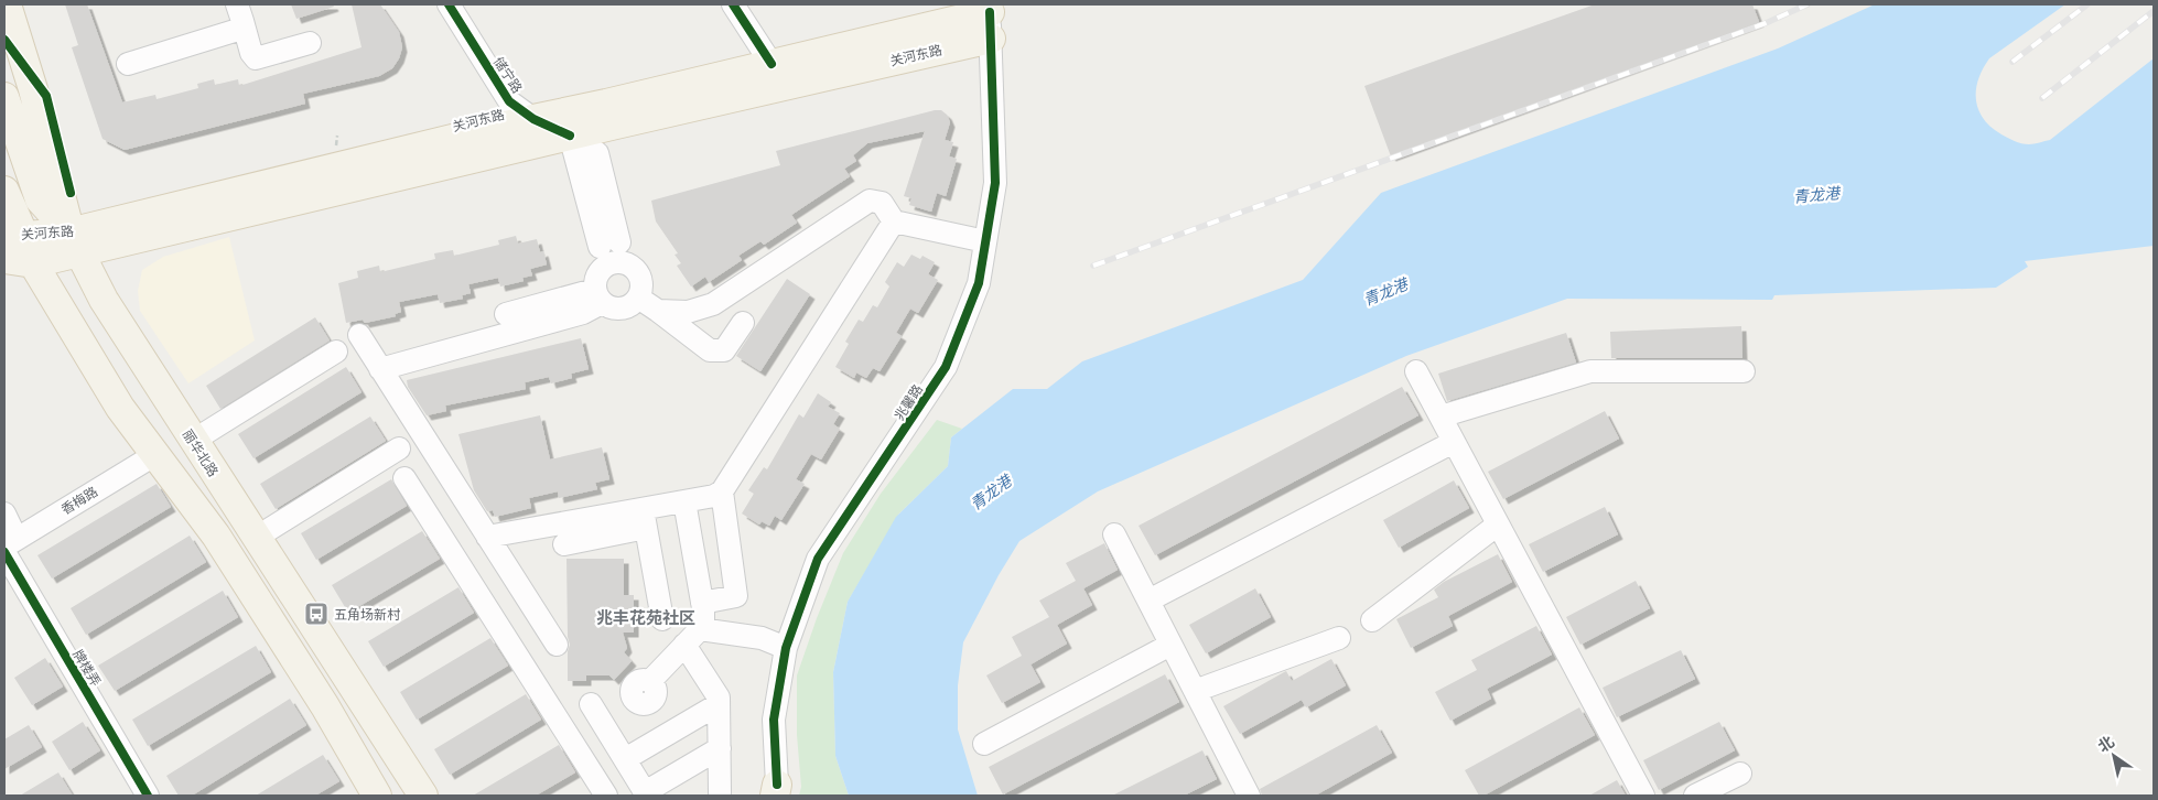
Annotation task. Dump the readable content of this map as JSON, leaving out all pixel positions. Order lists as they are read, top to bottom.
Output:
{
  "streets": {
    "main road": ["关河东路", "丽华北路"],
    "street": [
      "储宁路",
      "兆馨路",
      "香梅路",
      "牌楼弄"
    ]
  },
  "crossings": [
    ["关河东路", "储宁路"],
    ["关河东路", "兆馨路"],
    ["关河东路", "丽华北路"],
    ["香梅路", "牌楼弄"]
  ],
  "districts": ["兆丰花苑社区"],
  "water": ["青龙港"],
  "places": {
    "bus stop": ["五角场新村"]
  },
  "north": "top left"
}
